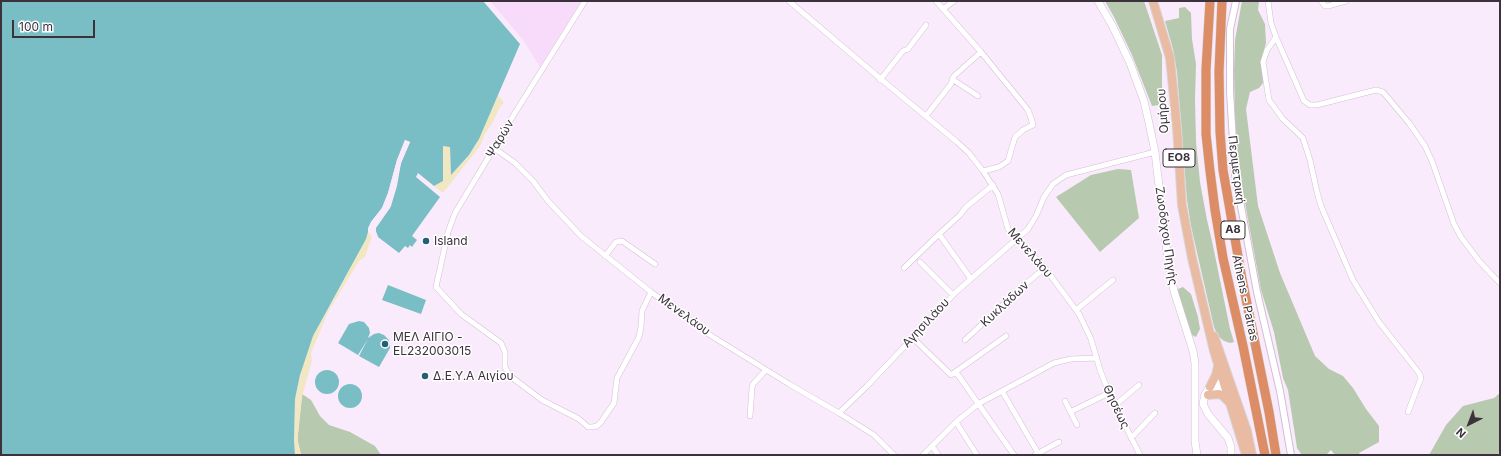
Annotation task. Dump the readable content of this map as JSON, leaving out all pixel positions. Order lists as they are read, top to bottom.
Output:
{
  "streets": {
    "highway": ["Α8", "Athens - Patras"],
    "main road": ["Ομήρου", "ΕΟ8", "Ζωοδόχου Πηγής"],
    "street": [
      "Ψαρών",
      "Περιμετρική",
      "Μενελάου",
      "Κυκλάδων",
      "Αγησιλάου",
      "Θησέως"
    ]
  },
  "crossings": [
    ["Ψαρών", "Μενελάου"],
    ["Ζωοδόχου Πηγής", "Αγησιλάου"],
    ["Μενελάου", "Κυκλάδων"],
    ["Μενελάου", "Αγησιλάου"],
    ["Μενελάου", "Θησέως"]
  ],
  "places": ["Island", "ΜΕΛ ΑΙΓΙΟ - EL232003015", "Δ.Ε.Υ.Α Αιγίου"],
  "scale_bar": "100 m",
  "north": "bottom left"
}
